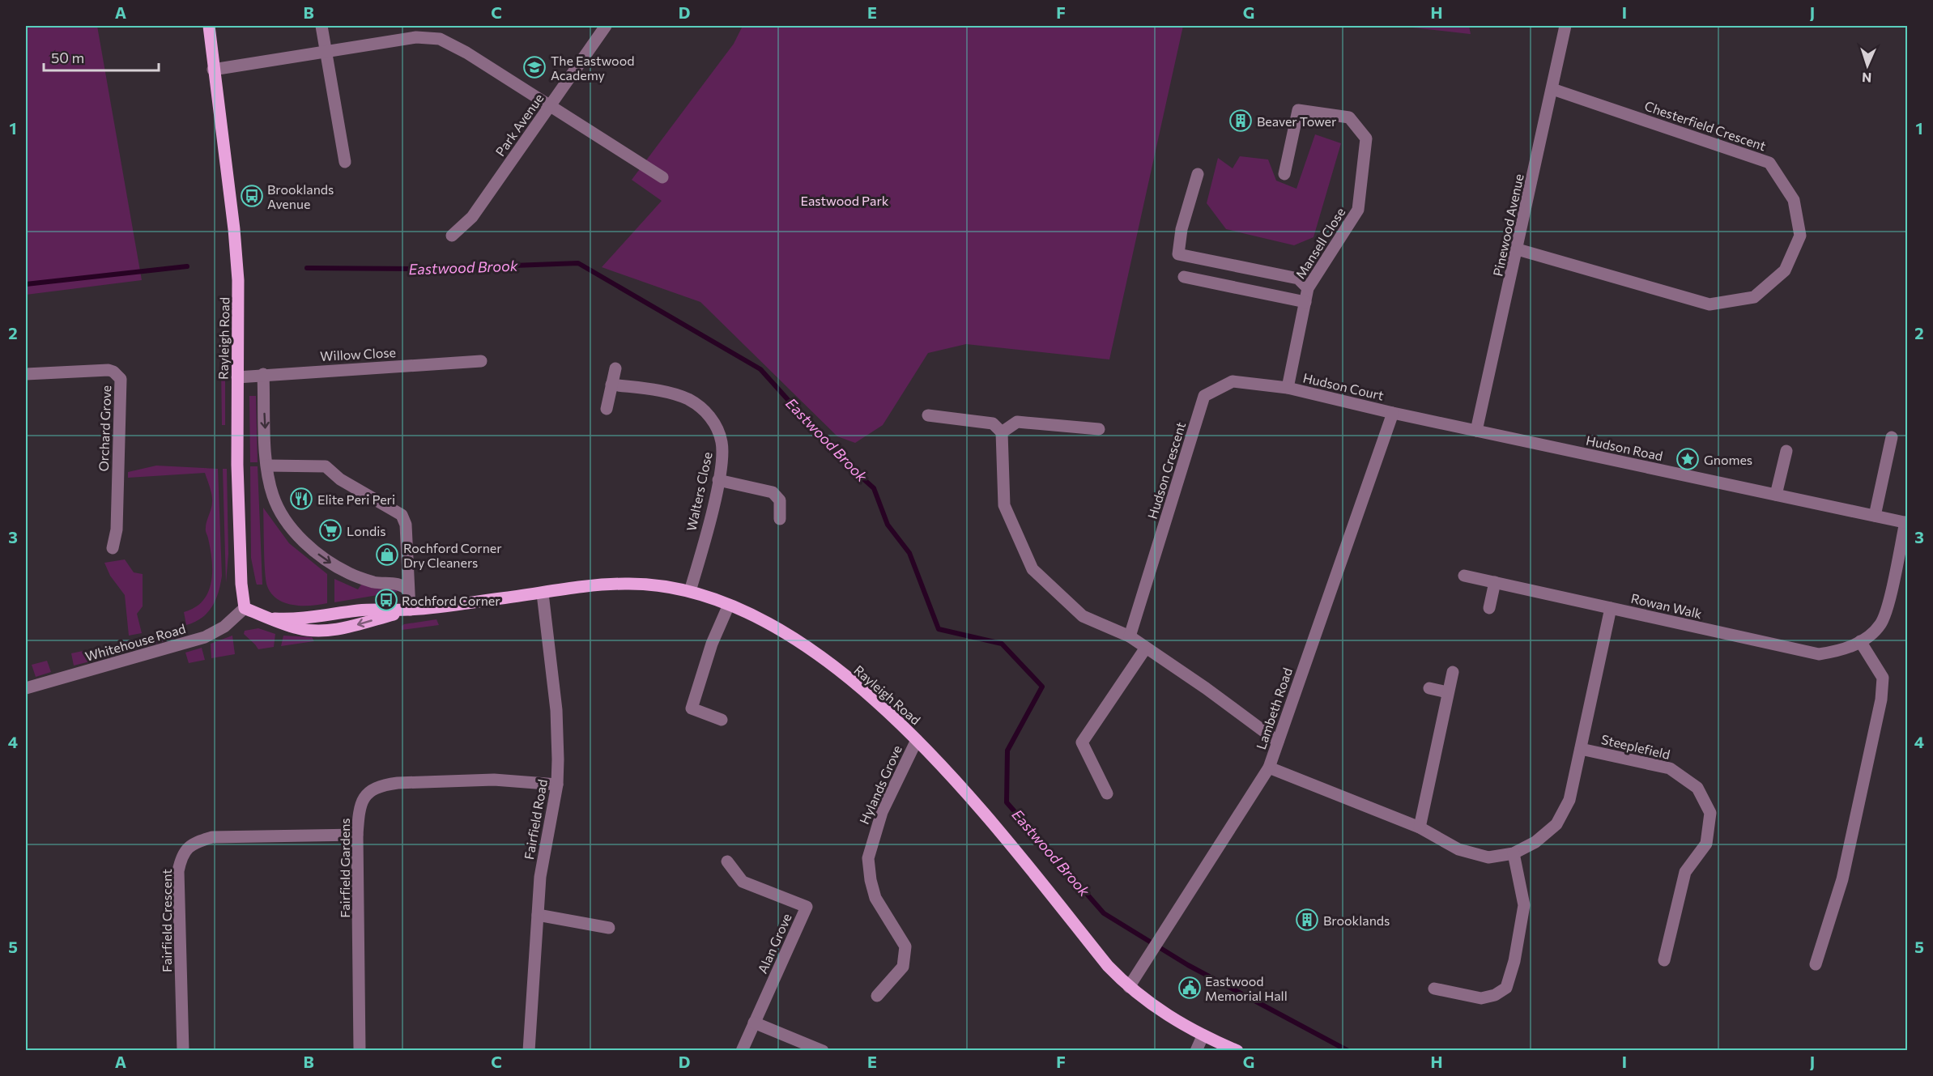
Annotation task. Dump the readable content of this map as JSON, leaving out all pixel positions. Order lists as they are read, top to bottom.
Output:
{
  "streets": {
    "main road": ["Rayleigh Road"],
    "street": [
      "Park Avenue",
      "Chesterfield Crescent",
      "Pinewood Avenue",
      "Mansell Close",
      "Willow Close",
      "Hudson Court",
      "Orchard Grove",
      "Hudson Road",
      "Hudson Crescent",
      "Walters Close",
      "Rowan Walk",
      "Whitehouse Road",
      "Lambeth Road",
      "Steeplefield",
      "Hylands Grove",
      "Fairfield Road",
      "Fairfield Gardens",
      "Fairfield Crescent",
      "Alan Grove"
    ]
  },
  "crossings": [
    ["Chesterfield Crescent", "Pinewood Avenue"],
    ["Pinewood Avenue", "Hudson Road"],
    ["Mansell Close", "Hudson Court"],
    ["Mansell Close", "Hudson Crescent"],
    ["Rayleigh Road", "Willow Close"],
    ["Rayleigh Road", "Walters Close"],
    ["Rayleigh Road", "Whitehouse Road"],
    ["Rayleigh Road", "Lambeth Road"],
    ["Rayleigh Road", "Hylands Grove"],
    ["Rayleigh Road", "Fairfield Road"],
    ["Hudson Court", "Hudson Road"],
    ["Hudson Court", "Hudson Crescent"],
    ["Hudson Court", "Lambeth Road"],
    ["Hudson Road", "Rowan Walk"],
    ["Hudson Road", "Lambeth Road"],
    ["Rowan Walk", "Steeplefield"],
    ["Lambeth Road", "Steeplefield"],
    ["Fairfield Road", "Fairfield Gardens"],
    ["Fairfield Gardens", "Fairfield Crescent"]
  ],
  "water": ["Eastwood Brook"],
  "parks": ["Eastwood Park"],
  "places": {
    "school or university": ["The Eastwood Academy"],
    "building": ["Beaver Tower", "Brooklands"],
    "bus stop": ["Brooklands Avenue", "Rochford Corner"],
    "place": ["Gnomes"],
    "restaurant": ["Elite Peri Peri"],
    "supermarket": ["Londis"],
    "shop": ["Rochford Corner Dry Cleaners"],
    "public building": ["Eastwood Memorial Hall"]
  },
  "scale_bar": "50 m",
  "north": "bottom",
  "grid": {
    "columns": [
      "A",
      "B",
      "C",
      "D",
      "E",
      "F",
      "G",
      "H",
      "I",
      "J"
    ],
    "rows": [
      "1",
      "2",
      "3",
      "4",
      "5"
    ]
  }
}
